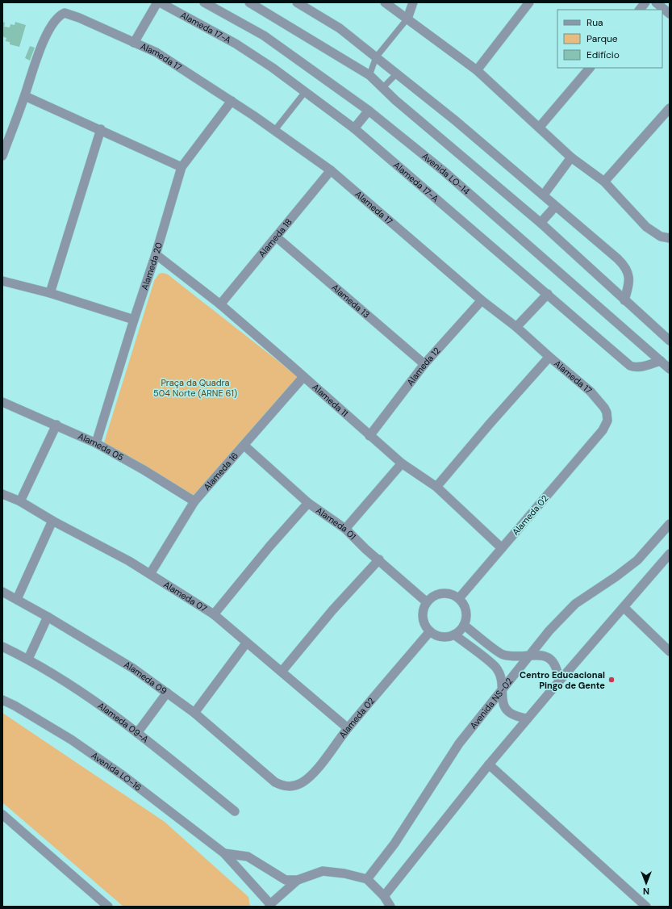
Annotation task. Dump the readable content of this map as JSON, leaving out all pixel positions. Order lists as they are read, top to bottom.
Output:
{
  "streets": {
    "street": [
      "Alameda 17-A",
      "Alameda 17",
      "Avenida LO-14",
      "Alameda 18",
      "Alameda 20",
      "Alameda 13",
      "Alameda 12",
      "Alameda 11",
      "Alameda 05",
      "Alameda 16",
      "Alameda 02",
      "Alameda 01",
      "Alameda 07",
      "Alameda 09",
      "Avenida NS-02",
      "Alameda 09-A",
      "Avenida LO-16"
    ]
  },
  "crossings": [
    ["Alameda 17-A", "Avenida LO-14"],
    ["Alameda 17", "Alameda 18"],
    ["Alameda 17", "Alameda 20"],
    ["Alameda 17", "Alameda 12"],
    ["Alameda 17", "Alameda 02"],
    ["Alameda 18", "Alameda 13"],
    ["Alameda 18", "Alameda 11"],
    ["Alameda 20", "Alameda 11"],
    ["Alameda 20", "Alameda 05"],
    ["Alameda 13", "Alameda 12"],
    ["Alameda 12", "Alameda 11"],
    ["Alameda 11", "Alameda 16"],
    ["Alameda 11", "Alameda 02"],
    ["Alameda 05", "Alameda 16"],
    ["Alameda 16", "Alameda 01"],
    ["Alameda 16", "Alameda 07"],
    ["Alameda 02", "Alameda 01"],
    ["Alameda 02", "Alameda 07"],
    ["Alameda 02", "Alameda 09"]
  ],
  "parks": ["Praça da Quadra 504 Norte (ARNE 61)"],
  "places": ["Centro Educacional Pingo de Gente"],
  "legend": ["Rua", "Parque", "Edifício"],
  "north": "bottom"
}
